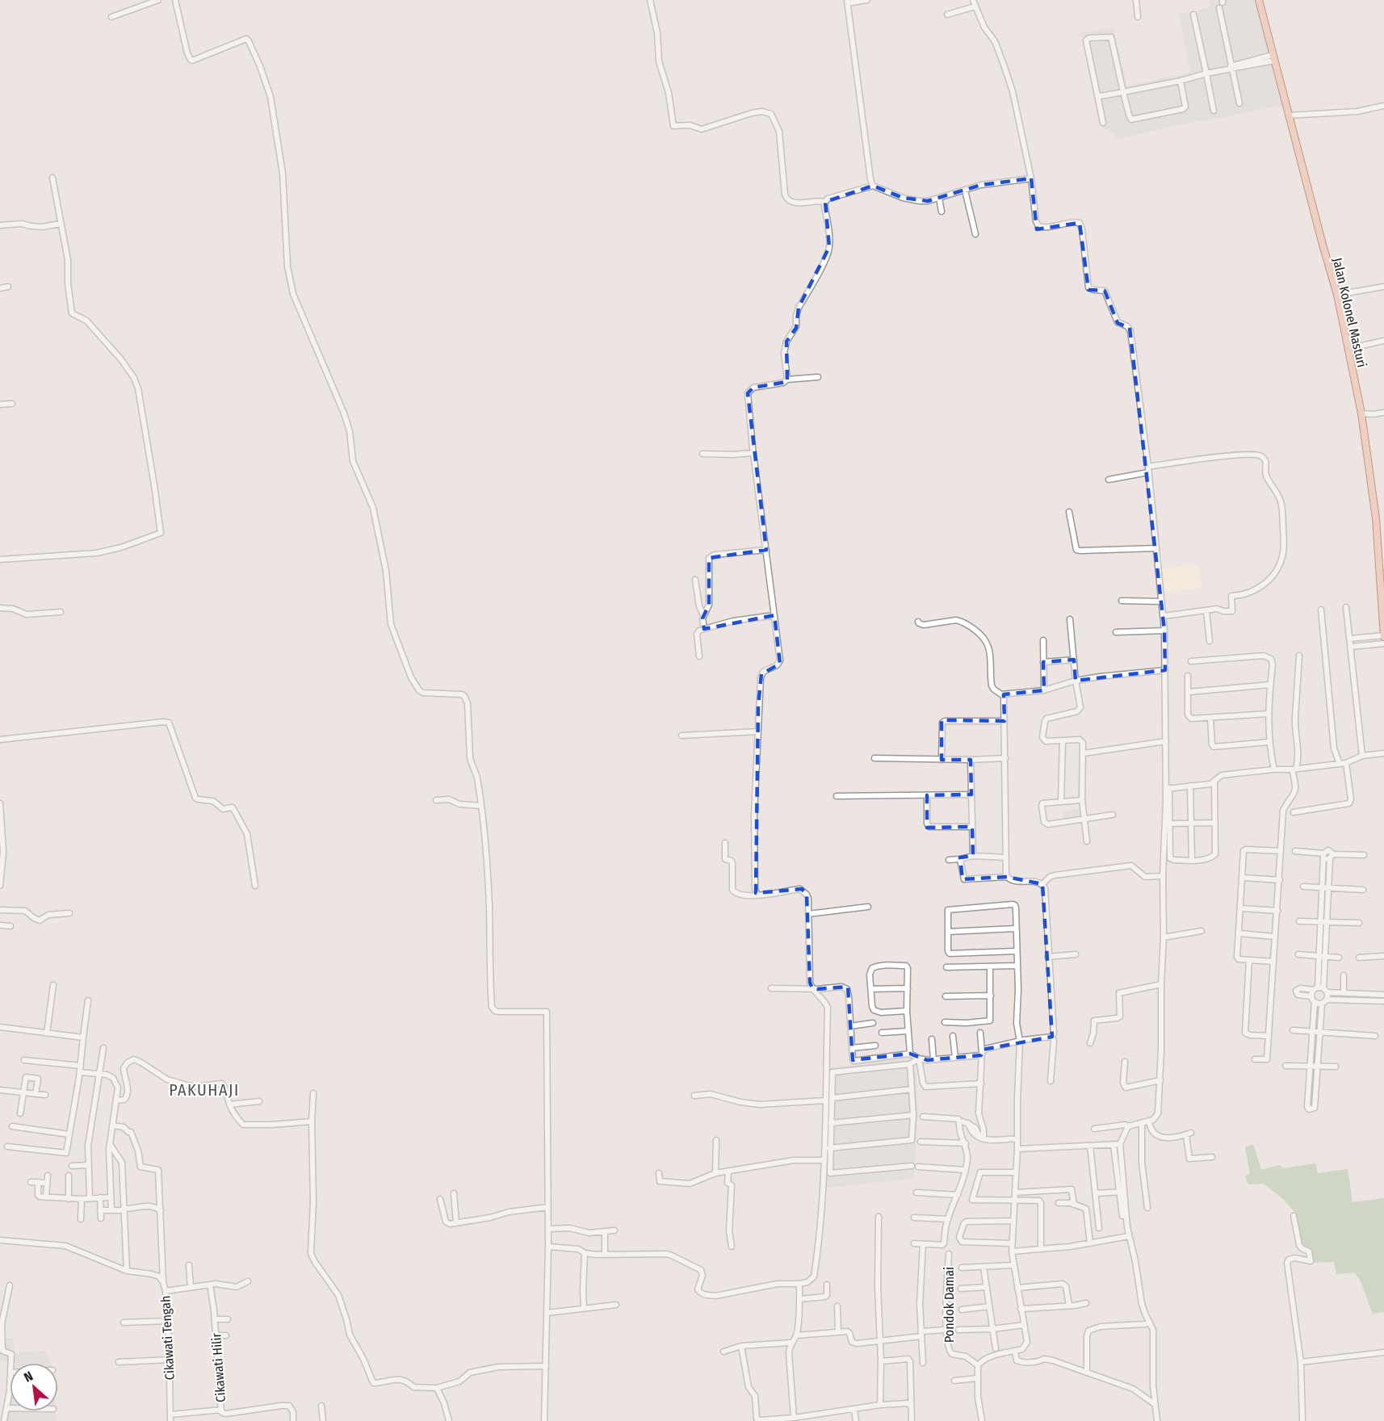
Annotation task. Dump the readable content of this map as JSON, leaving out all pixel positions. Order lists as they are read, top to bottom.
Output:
{
  "streets": {
    "main road": ["Jalan Kolonel Masturi"],
    "street": ["Pondok Damai", "Cikawati Tengah", "Cikawati Hilir"]
  },
  "districts": ["PAKUHAJI"],
  "north": "top left"
}
